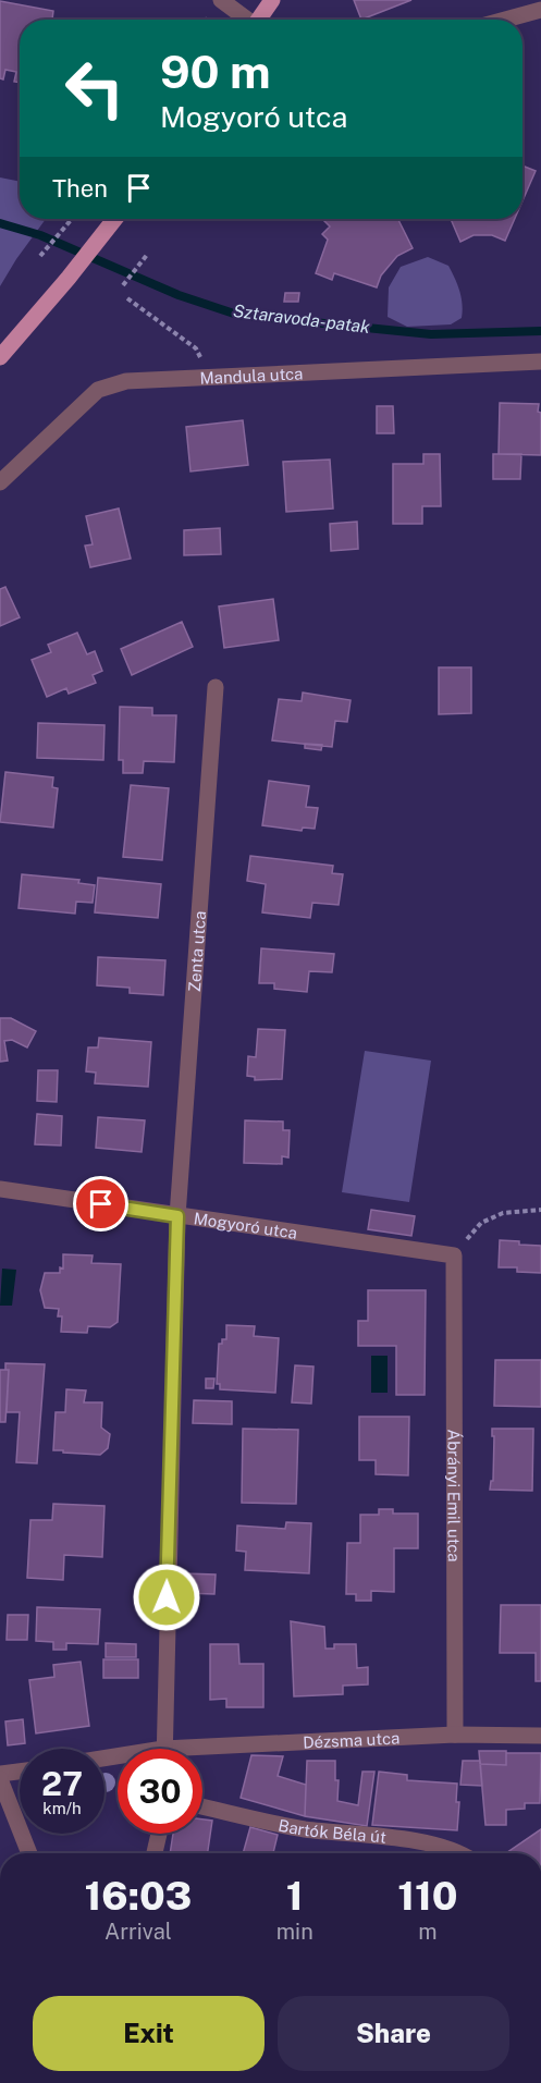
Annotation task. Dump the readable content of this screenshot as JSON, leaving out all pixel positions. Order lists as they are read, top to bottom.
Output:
{
  "streets": {
    "street": [
      "Mandula utca",
      "Zenta utca",
      "Mogyoró utca",
      "Ábrányi Emil utca",
      "Dézsma utca",
      "Bartók Béla út"
    ]
  },
  "crossings": [
    ["Zenta utca", "Mogyoró utca"],
    ["Mogyoró utca", "Ábrányi Emil utca"],
    ["Ábrányi Emil utca", "Dézsma utca"]
  ],
  "water": ["Sztaravoda-patak"],
  "page": {
    "turn": ["90 m", "Mogyoró utca"],
    "then": "Then",
    "speed": "27 km/h",
    "limit": "30",
    "eta": [
      "16:03",
      "Arrival",
      "1",
      "min",
      "110",
      "m"
    ],
    "buttons": ["Exit", "Share"]
  }
}
